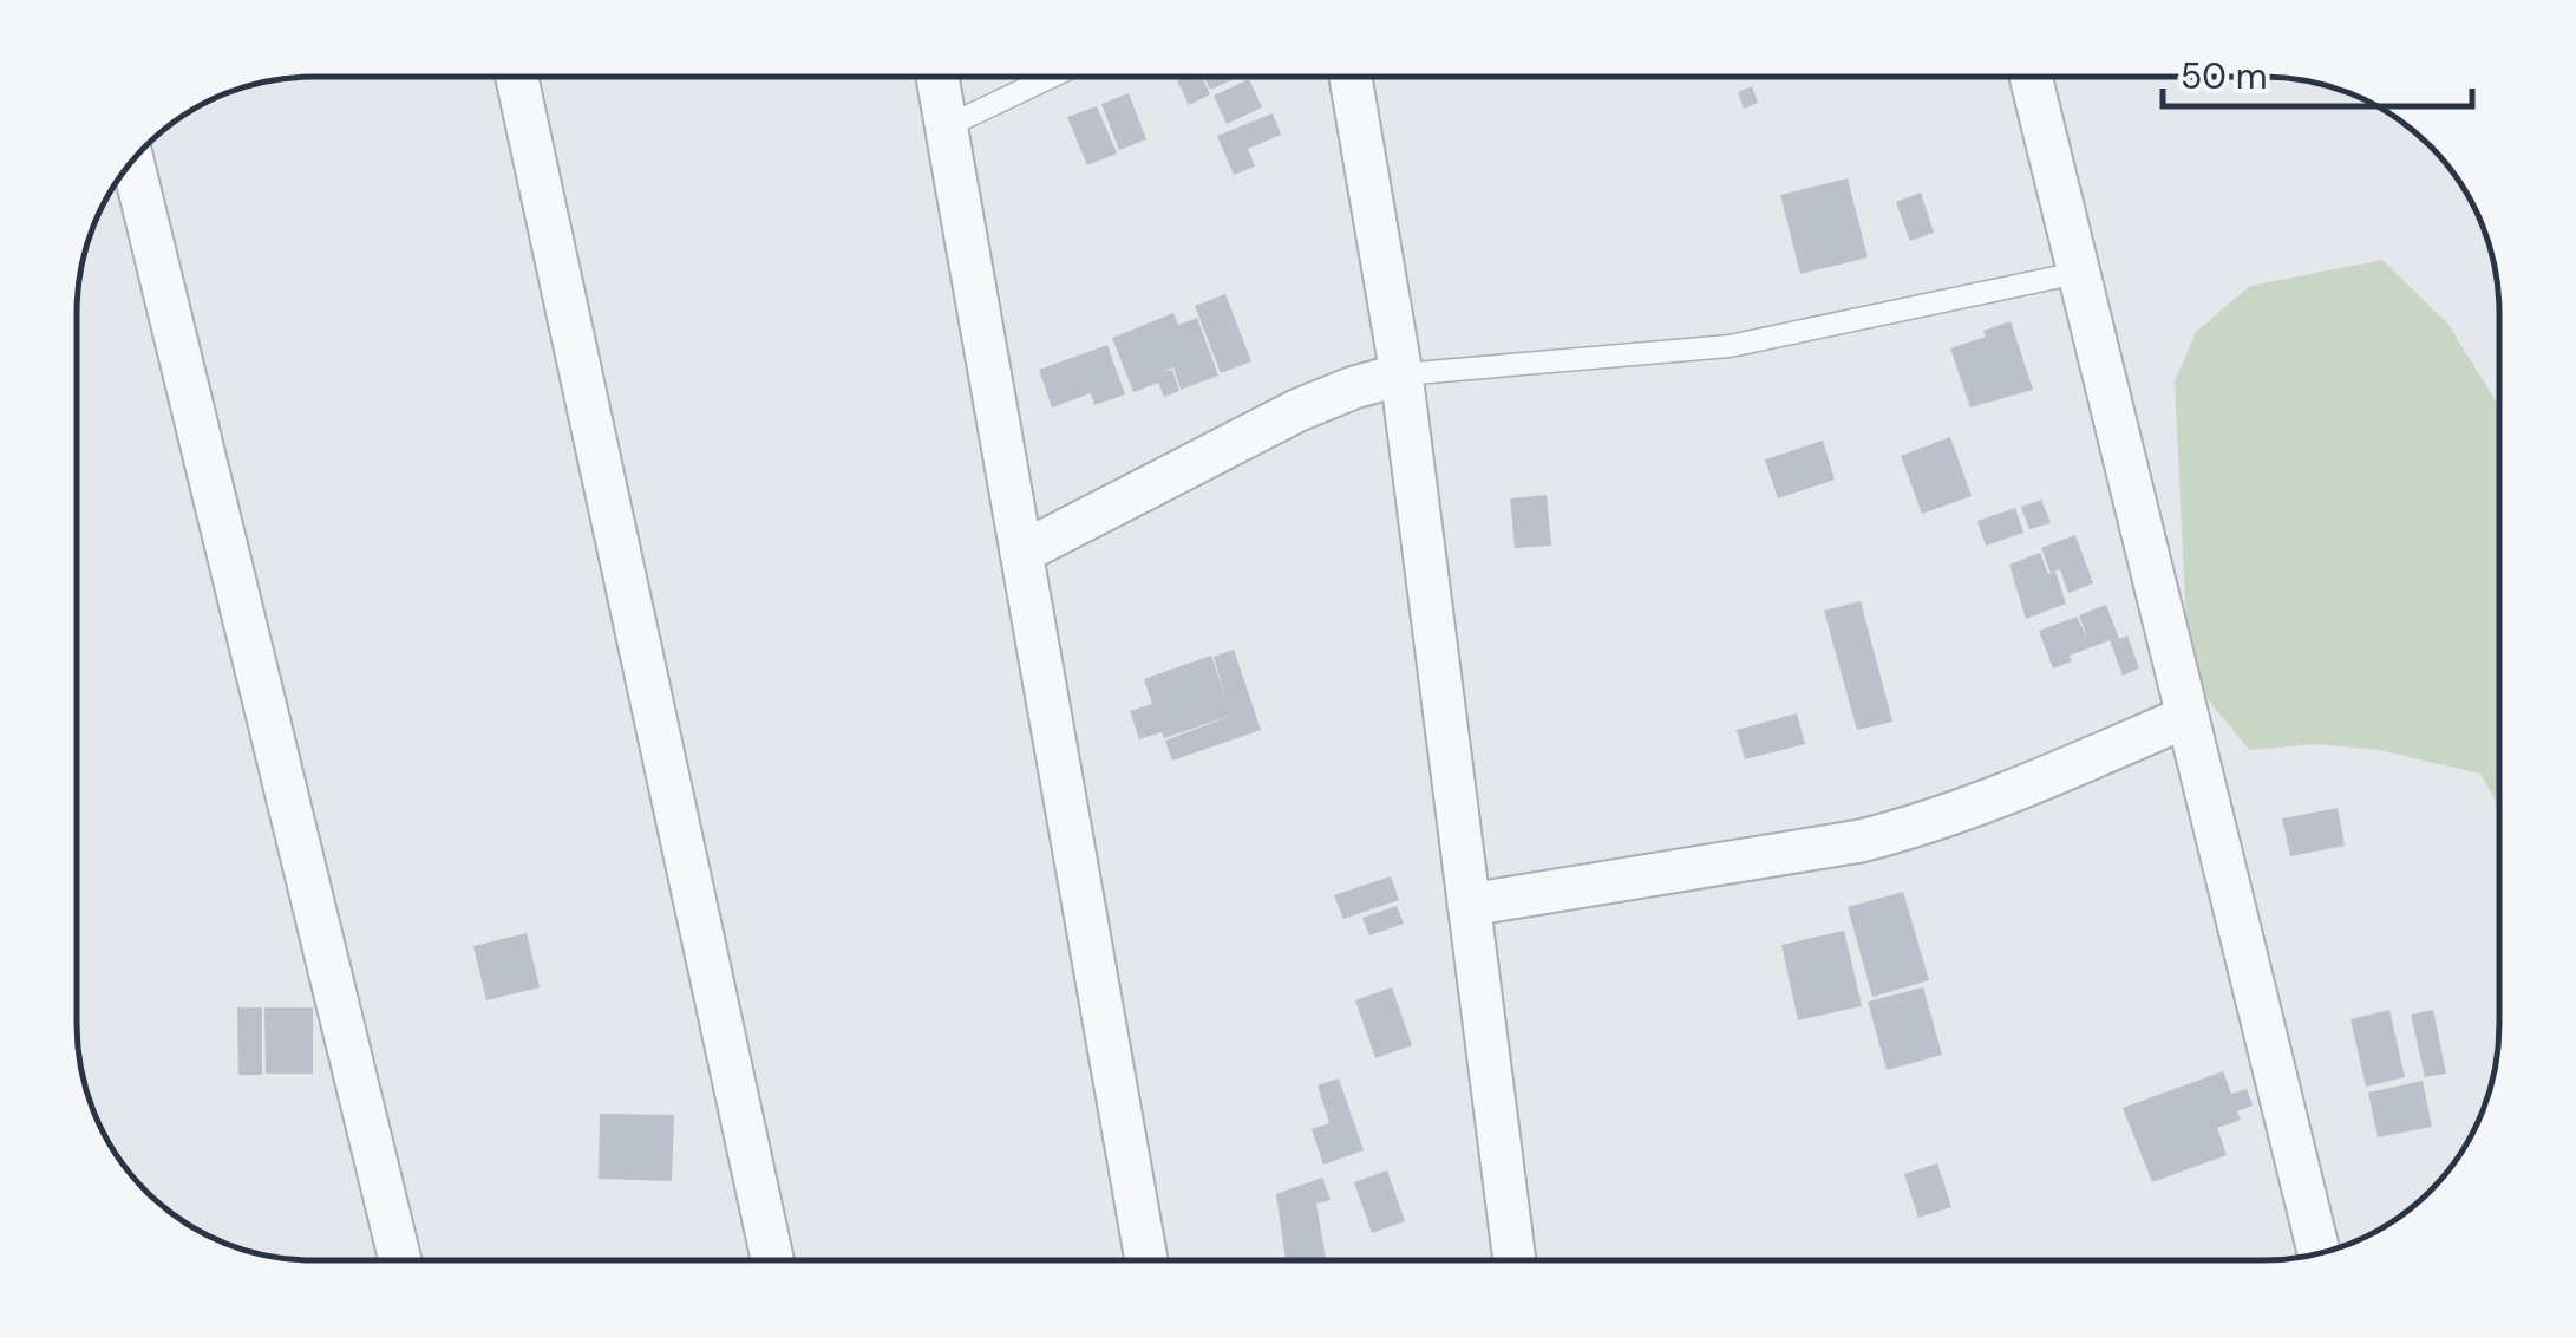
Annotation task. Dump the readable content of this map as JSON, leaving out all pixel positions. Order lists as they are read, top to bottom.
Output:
{
  "scale_bar": "50 m"
}
